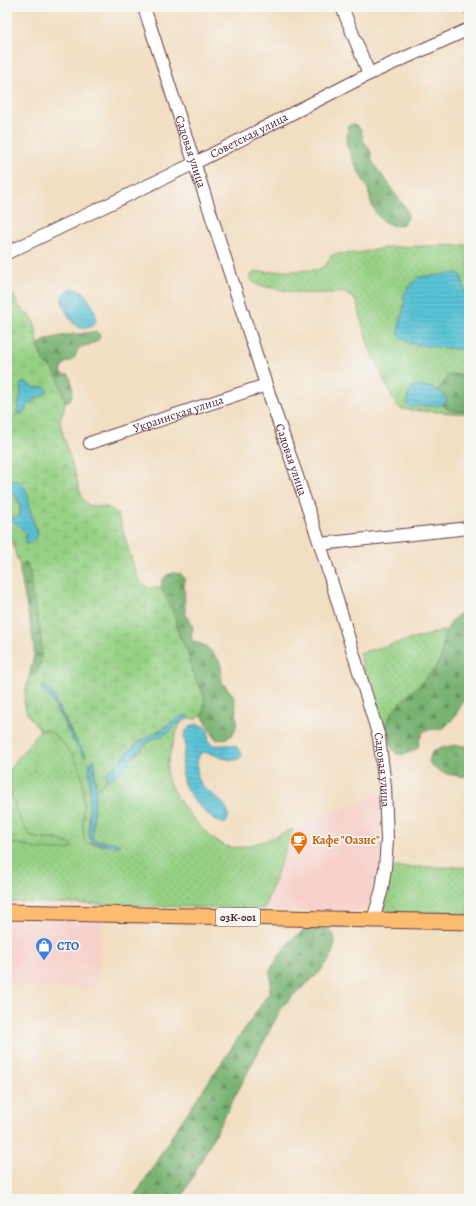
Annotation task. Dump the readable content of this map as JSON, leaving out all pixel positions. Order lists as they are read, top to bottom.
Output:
{
  "streets": {
    "main road": ["03К-001"],
    "street": ["Советская улица", "Садовая улица", "Украинская улица"]
  },
  "crossings": [
    ["Советская улица", "Садовая улица"],
    ["Садовая улица", "Украинская улица"],
    ["Садовая улица", "03К-001"]
  ],
  "places": {
    "cafe": ["Кафе \"Оазис\""],
    "shop": ["СТО"]
  }
}
